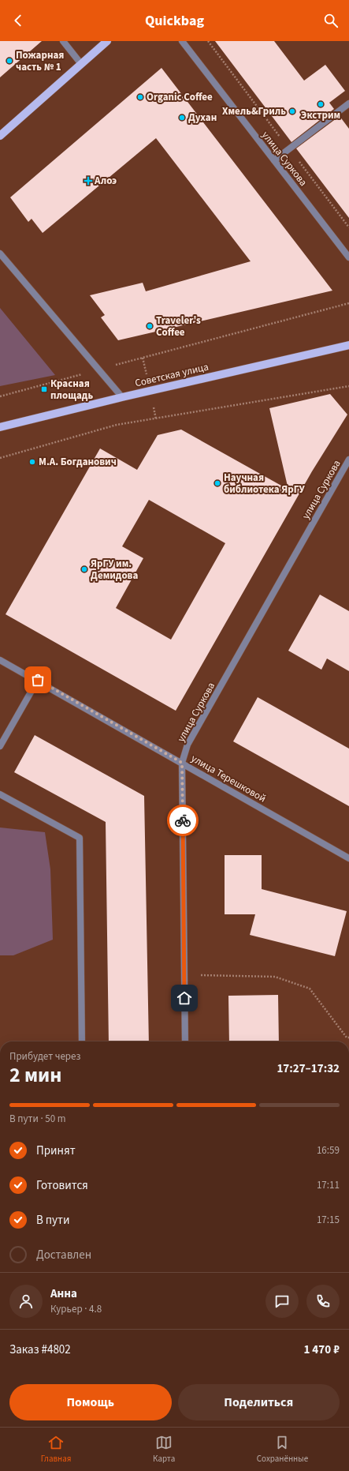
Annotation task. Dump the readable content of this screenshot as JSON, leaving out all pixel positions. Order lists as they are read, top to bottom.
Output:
{
  "streets": {
    "main road": ["Советская улица"],
    "street": ["улица Суркова", "улица Терешковой"]
  },
  "crossings": [
    ["улица Суркова", "улица Терешковой"]
  ],
  "places": {
    "other": [
      "Пожарная часть № 1",
      "Organic Coffee",
      "Экстрим",
      "Хмель&Гриль",
      "Духан",
      "Traveler's Coffee",
      "М.А. Богданович",
      "Научная библиотека ЯрГУ",
      "ЯрГУ им. Демидова"
    ],
    "health": ["Алоэ"],
    "transit": ["Красная площадь"]
  },
  "page": {
    "header": "Quickbag",
    "heading": ["2 мин", "Прибудет через", "17:27–17:32"],
    "panel": [
      "Анна",
      "Курьер · 4.8",
      "Заказ #4802",
      "1 470 ₽"
    ],
    "bar": "В пути · 50 m",
    "list": [
      ["Принят", "16:59"],
      ["Готовится", "17:11"],
      ["В пути", "17:15"],
      "Доставлен"
    ],
    "buttons": ["Помощь", "Поделиться"],
    "tabs": ["Главная", "Карта", "Сохранённые"]
  }
}
